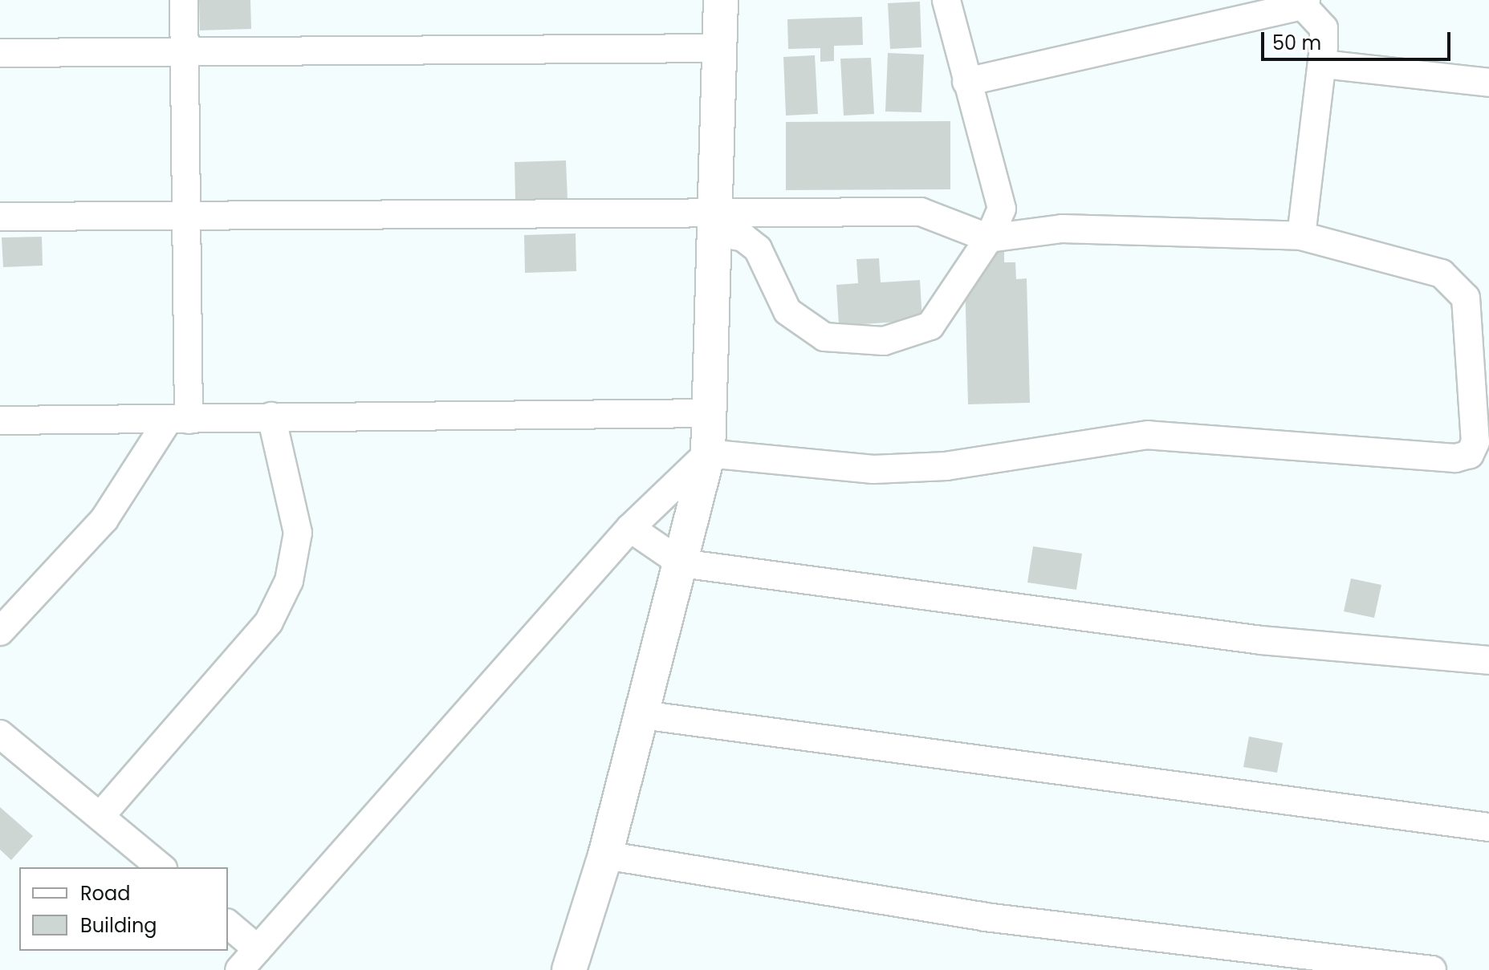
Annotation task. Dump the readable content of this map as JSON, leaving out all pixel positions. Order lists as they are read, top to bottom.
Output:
{
  "legend": ["Road", "Building"],
  "scale_bar": "50 m"
}
